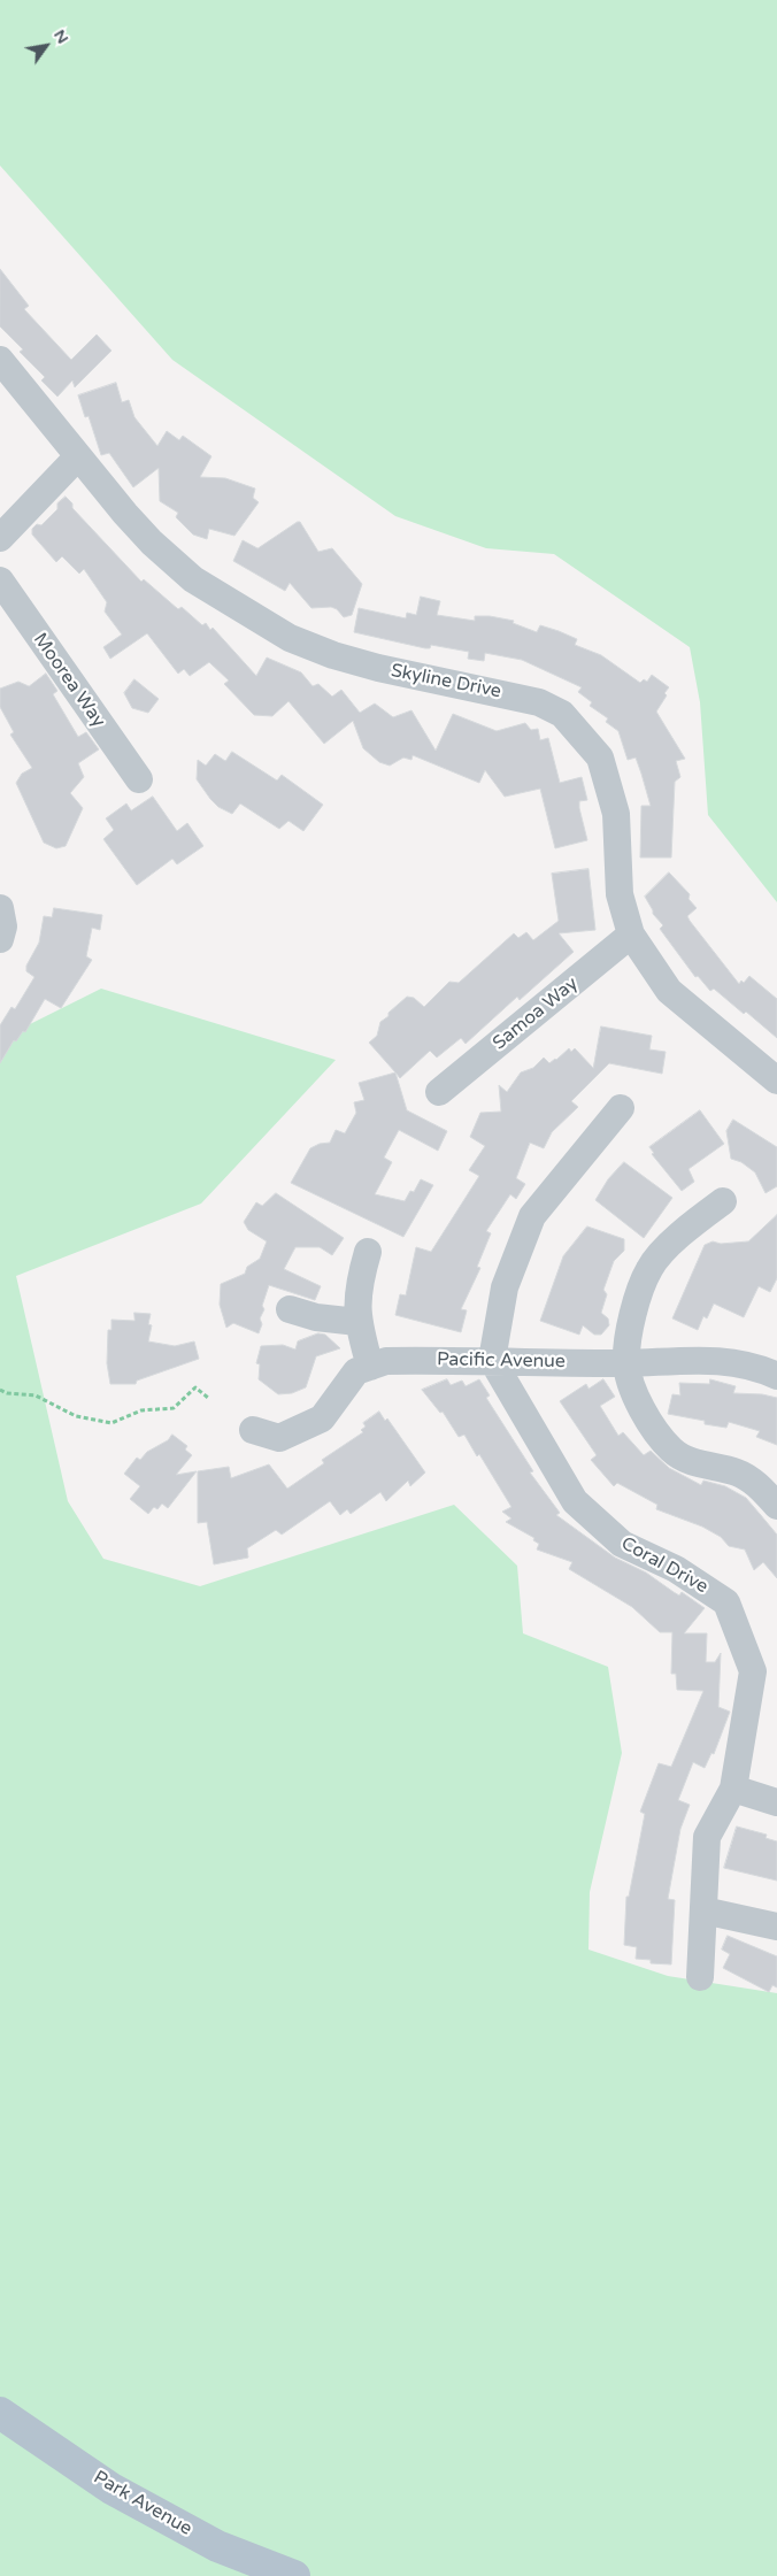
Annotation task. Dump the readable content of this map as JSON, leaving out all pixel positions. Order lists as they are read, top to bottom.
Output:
{
  "streets": {
    "main road": ["Park Avenue"],
    "street": [
      "Moorea Way",
      "Skyline Drive",
      "Samoa Way",
      "Pacific Avenue",
      "Coral Drive"
    ]
  },
  "crossings": [
    ["Skyline Drive", "Samoa Way"],
    ["Pacific Avenue", "Coral Drive"]
  ],
  "north": "top right"
}
